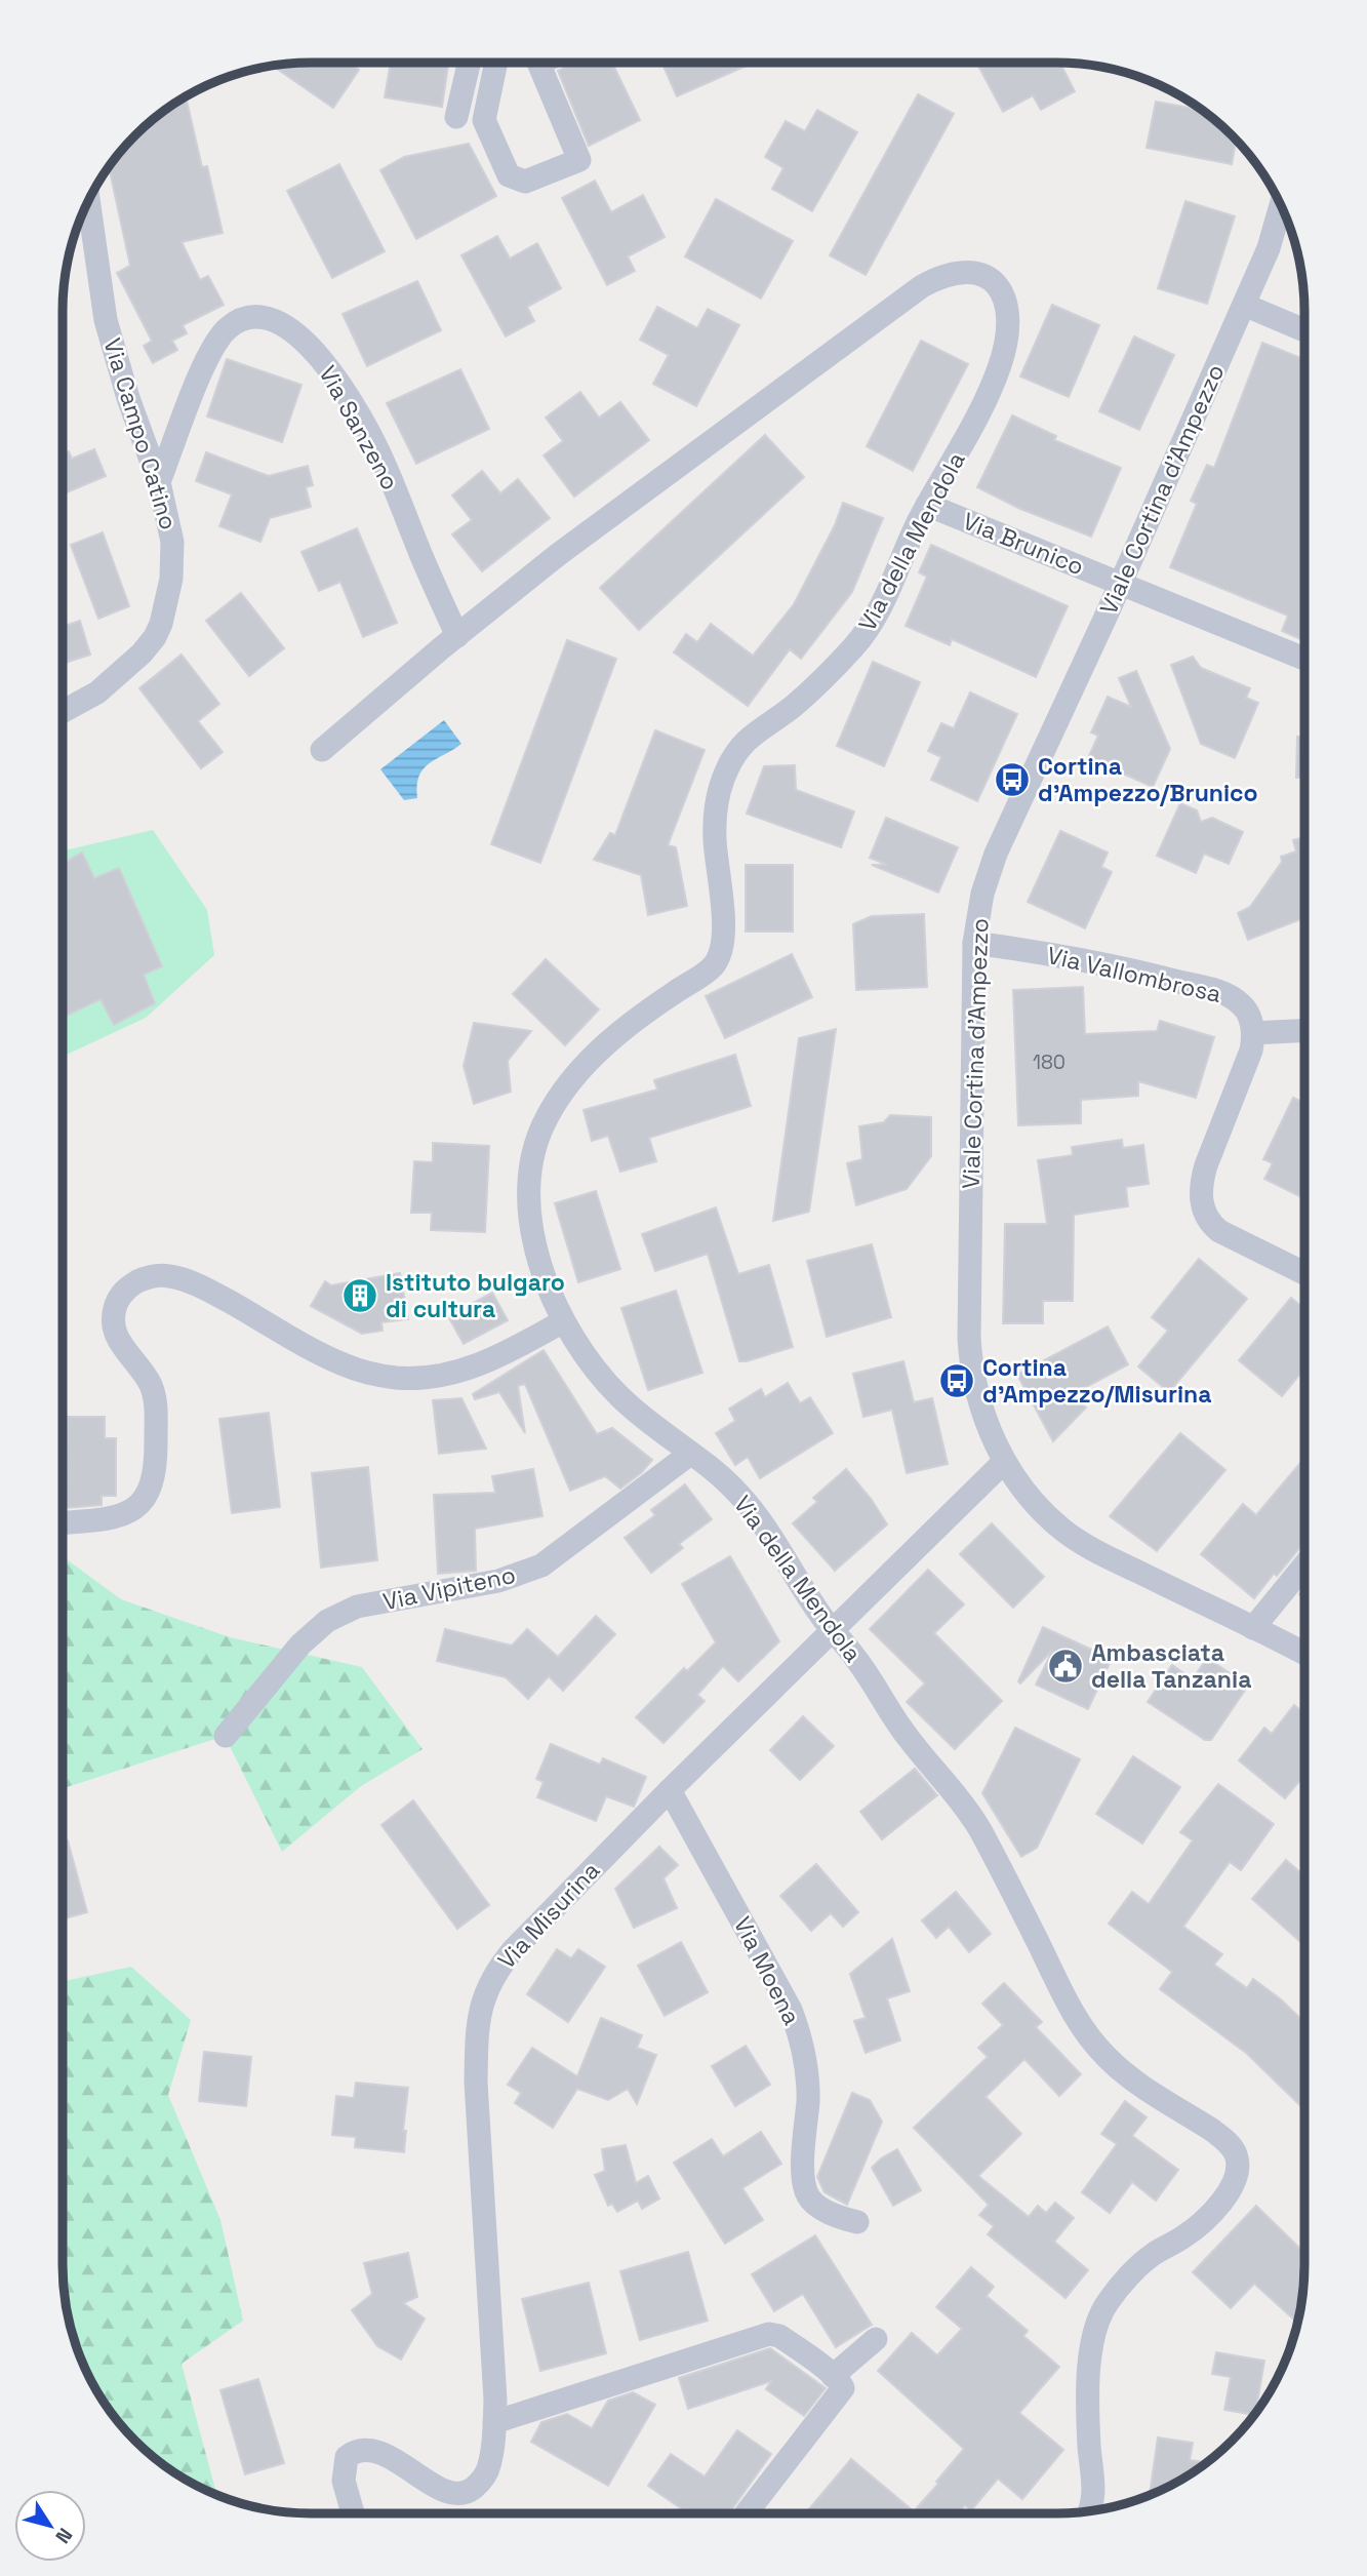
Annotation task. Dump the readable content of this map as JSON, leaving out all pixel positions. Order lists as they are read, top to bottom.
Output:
{
  "streets": {
    "street": [
      "Via Sanzeno",
      "Via Campo Catino",
      "Viale Cortina d'Ampezzo",
      "Via della Mendola",
      "Via Brunico",
      "Via Vallombrosa",
      "Via Vipiteno",
      "Via Misurina",
      "Via Moena"
    ]
  },
  "crossings": [
    ["Via Sanzeno", "Via Campo Catino"],
    ["Via Sanzeno", "Via della Mendola"],
    ["Viale Cortina d'Ampezzo", "Via Brunico"],
    ["Viale Cortina d'Ampezzo", "Via Vallombrosa"],
    ["Viale Cortina d'Ampezzo", "Via Misurina"],
    ["Via della Mendola", "Via Brunico"],
    ["Via della Mendola", "Via Vipiteno"],
    ["Via della Mendola", "Via Misurina"],
    ["Via Misurina", "Via Moena"]
  ],
  "places": {
    "bus stop": ["Cortina d'Ampezzo/Brunico", "Cortina d'Ampezzo/Misurina"],
    "building": ["Istituto bulgaro di cultura"],
    "public building": ["Ambasciata della Tanzania"]
  },
  "house_numbers": ["180"],
  "north": "bottom right"
}
